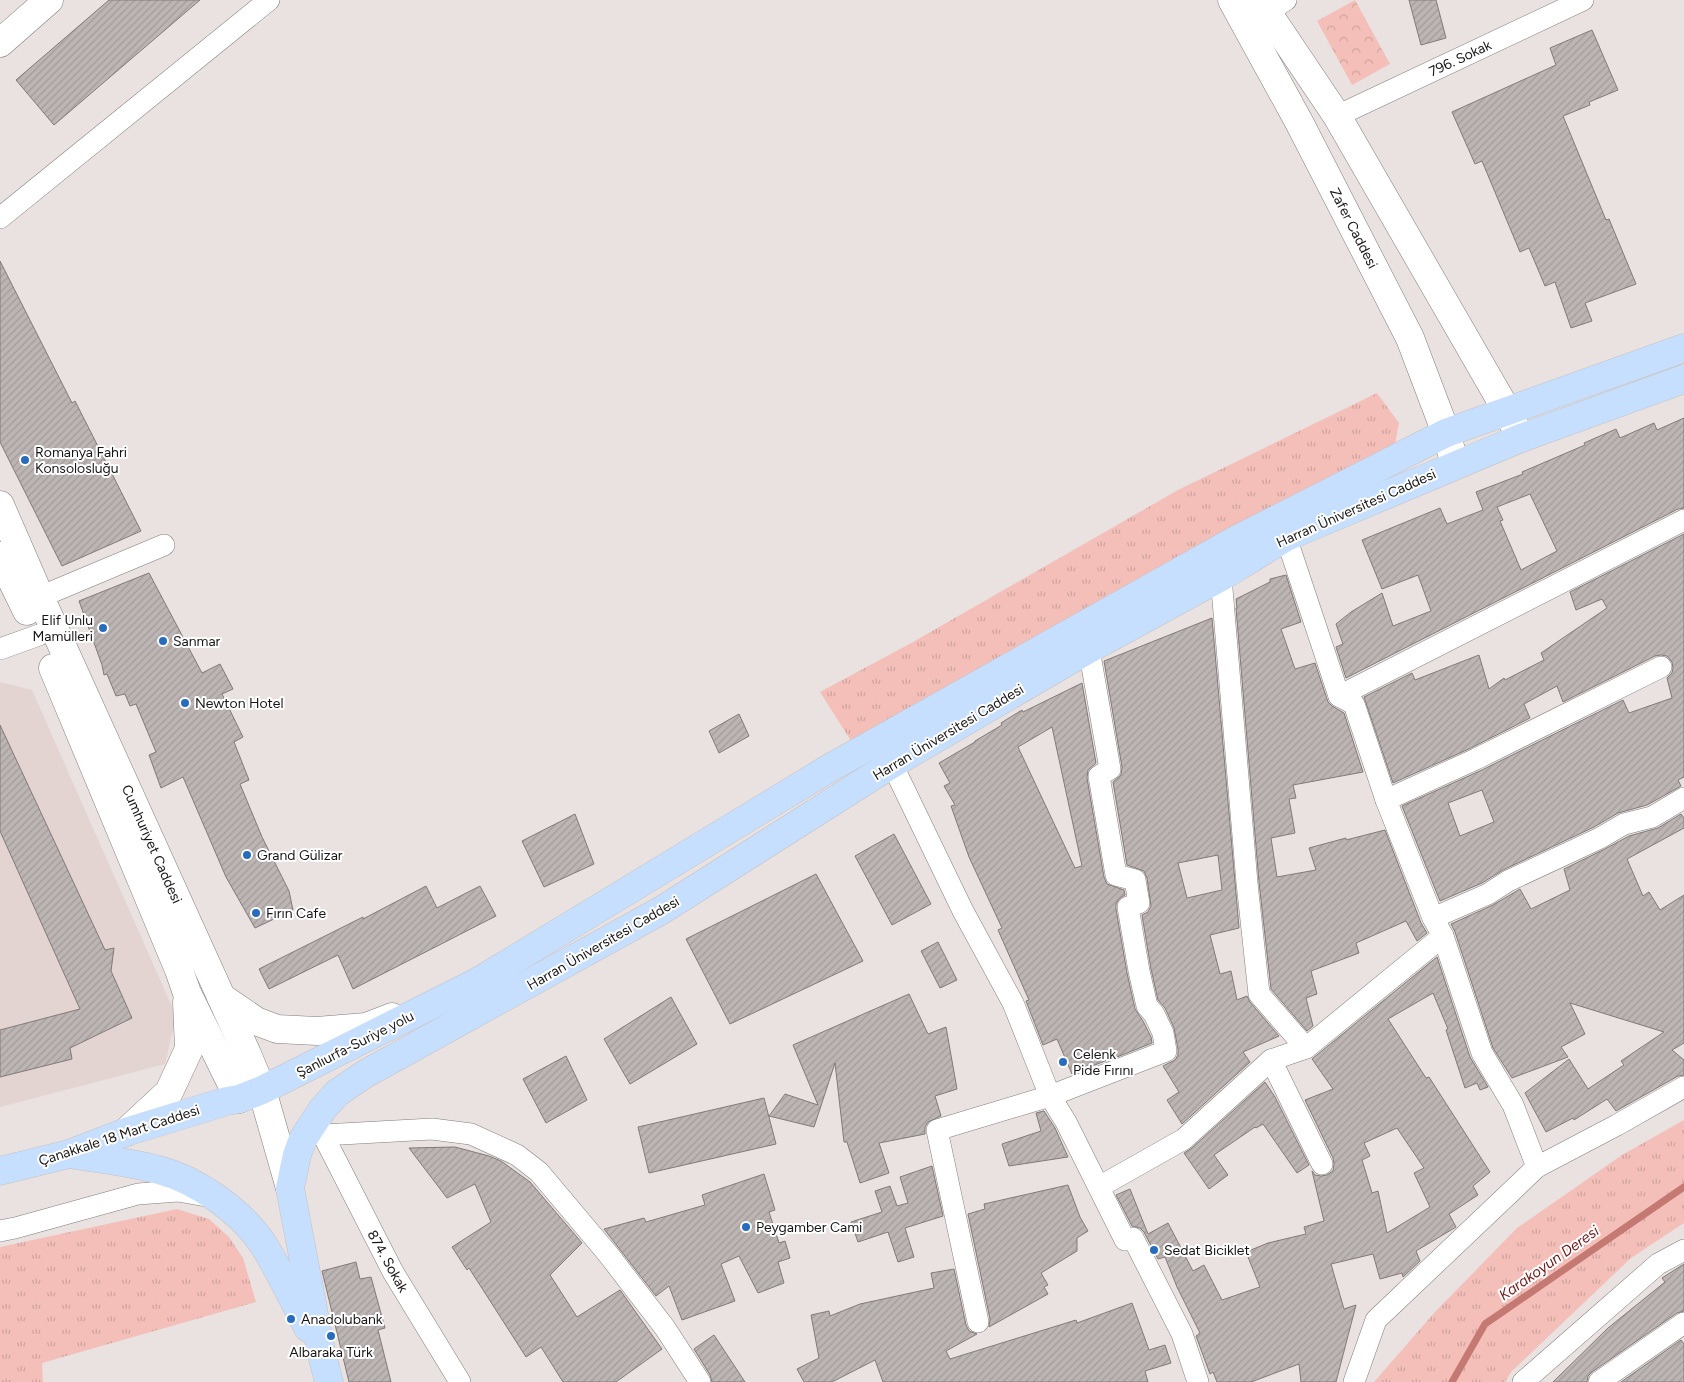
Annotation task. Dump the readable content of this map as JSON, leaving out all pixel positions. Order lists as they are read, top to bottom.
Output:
{
  "streets": {
    "main road": [
      "Zafer Caddesi",
      "Harran Üniversitesi Caddesi",
      "Cumhuriyet Caddesi",
      "Şanlıurfa-Suriye yolu",
      "Çanakkale 18 Mart Caddesi"
    ],
    "street": ["796. Sokak", "874. Sokak"]
  },
  "crossings": [
    ["Zafer Caddesi", "Harran Üniversitesi Caddesi"],
    ["Harran Üniversitesi Caddesi", "Cumhuriyet Caddesi"],
    ["Harran Üniversitesi Caddesi", "Şanlıurfa-Suriye yolu"],
    ["Cumhuriyet Caddesi", "Şanlıurfa-Suriye yolu"],
    ["Cumhuriyet Caddesi", "Çanakkale 18 Mart Caddesi"],
    ["Şanlıurfa-Suriye yolu", "Çanakkale 18 Mart Caddesi"]
  ],
  "water": ["Karakoyun Deresi"],
  "places": [
    "Romanya Fahri Konsolosluğu",
    "Elif Unlu Mamülleri",
    "Sanmar",
    "Newton Hotel",
    "Grand Gülizar",
    "Fırın Cafe",
    "Celenk Pide Fırını",
    "Peygamber Cami",
    "Sedat Biciklet",
    "Anadolubank",
    "Albaraka Türk"
  ]
}
